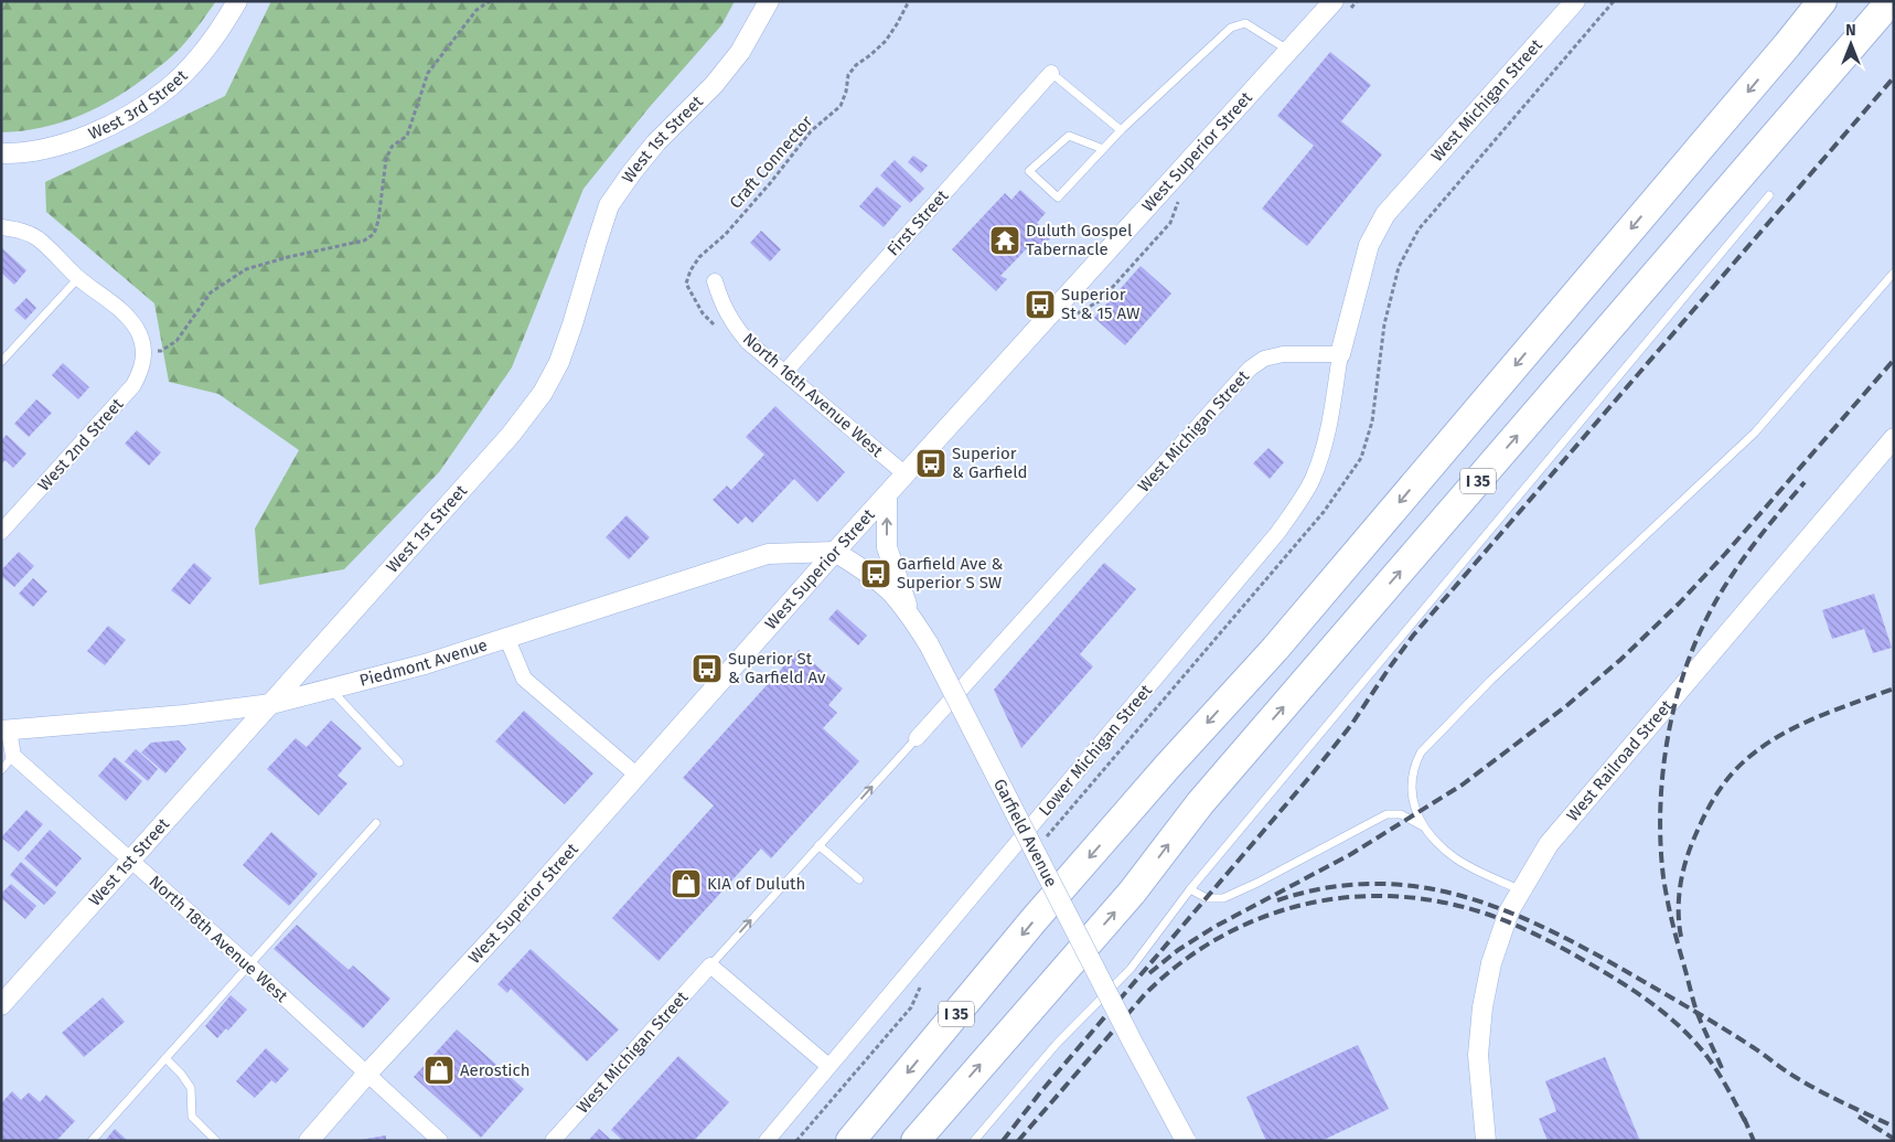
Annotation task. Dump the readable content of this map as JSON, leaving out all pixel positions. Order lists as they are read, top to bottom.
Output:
{
  "streets": {
    "highway": ["I 35"],
    "street": [
      "West Michigan Street",
      "West 3rd Street",
      "West 1st Street",
      "West Superior Street",
      "First Street",
      "North 16th Avenue West",
      "West 2nd Street",
      "Piedmont Avenue",
      "Lower Michigan Street",
      "West Railroad Street",
      "Garfield Avenue",
      "North 18th Avenue West"
    ],
    "path": ["Craft Connector"]
  },
  "crossings": [
    ["West Michigan Street", "Lower Michigan Street"],
    ["West 1st Street", "Piedmont Avenue"],
    ["West 1st Street", "North 18th Avenue West"],
    ["West Superior Street", "North 16th Avenue West"],
    ["West Superior Street", "Piedmont Avenue"],
    ["West Superior Street", "Garfield Avenue"],
    ["West Superior Street", "North 18th Avenue West"],
    ["Craft Connector", "North 16th Avenue West"],
    ["First Street", "North 16th Avenue West"],
    ["Piedmont Avenue", "Garfield Avenue"]
  ],
  "places": {
    "temple": ["Duluth Gospel Tabernacle"],
    "bus stop": [
      "Superior St & 15 AW",
      "Superior & Garfield",
      "Garfield Ave & Superior S SW",
      "Superior St & Garfield Av"
    ],
    "shop": ["KIA of Duluth", "Aerostich"]
  },
  "north": "top"
}
